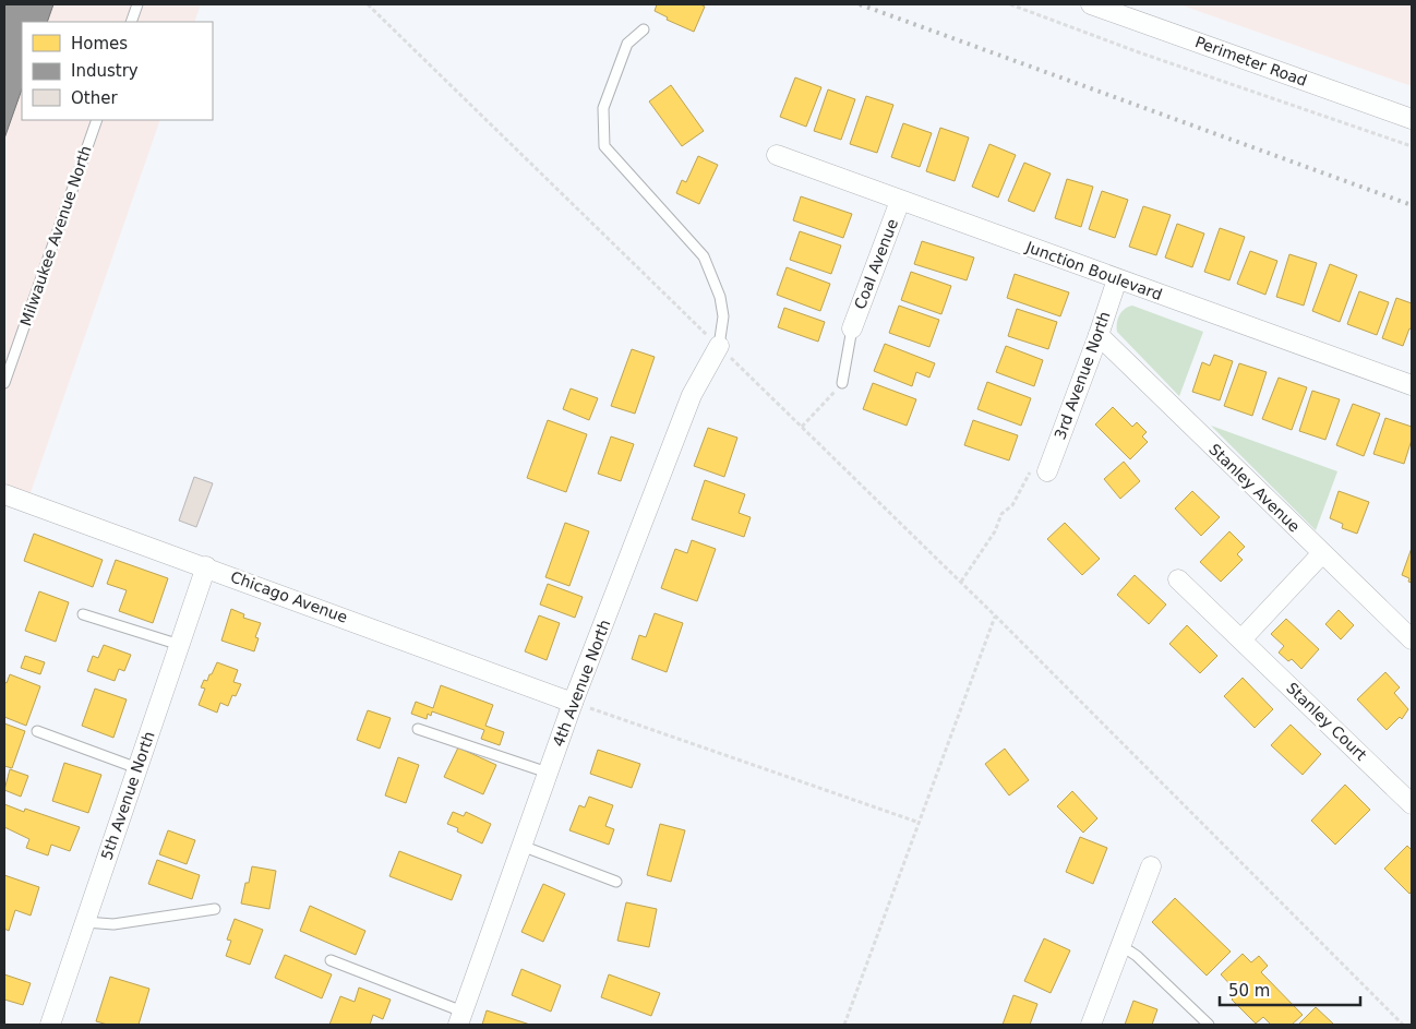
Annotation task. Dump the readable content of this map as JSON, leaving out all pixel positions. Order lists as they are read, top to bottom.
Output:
{
  "streets": {
    "street": [
      "Perimeter Road",
      "Coal Avenue",
      "Junction Boulevard",
      "3rd Avenue North",
      "Stanley Avenue",
      "Chicago Avenue",
      "4th Avenue North",
      "Stanley Court",
      "5th Avenue North"
    ],
    "lane": ["Milwaukee Avenue North"]
  },
  "crossings": [
    ["Coal Avenue", "Junction Boulevard"],
    ["Junction Boulevard", "3rd Avenue North"],
    ["3rd Avenue North", "Stanley Avenue"],
    ["Chicago Avenue", "4th Avenue North"],
    ["Chicago Avenue", "5th Avenue North"]
  ],
  "legend": ["Homes", "Industry", "Other"],
  "scale_bar": "50 m"
}
